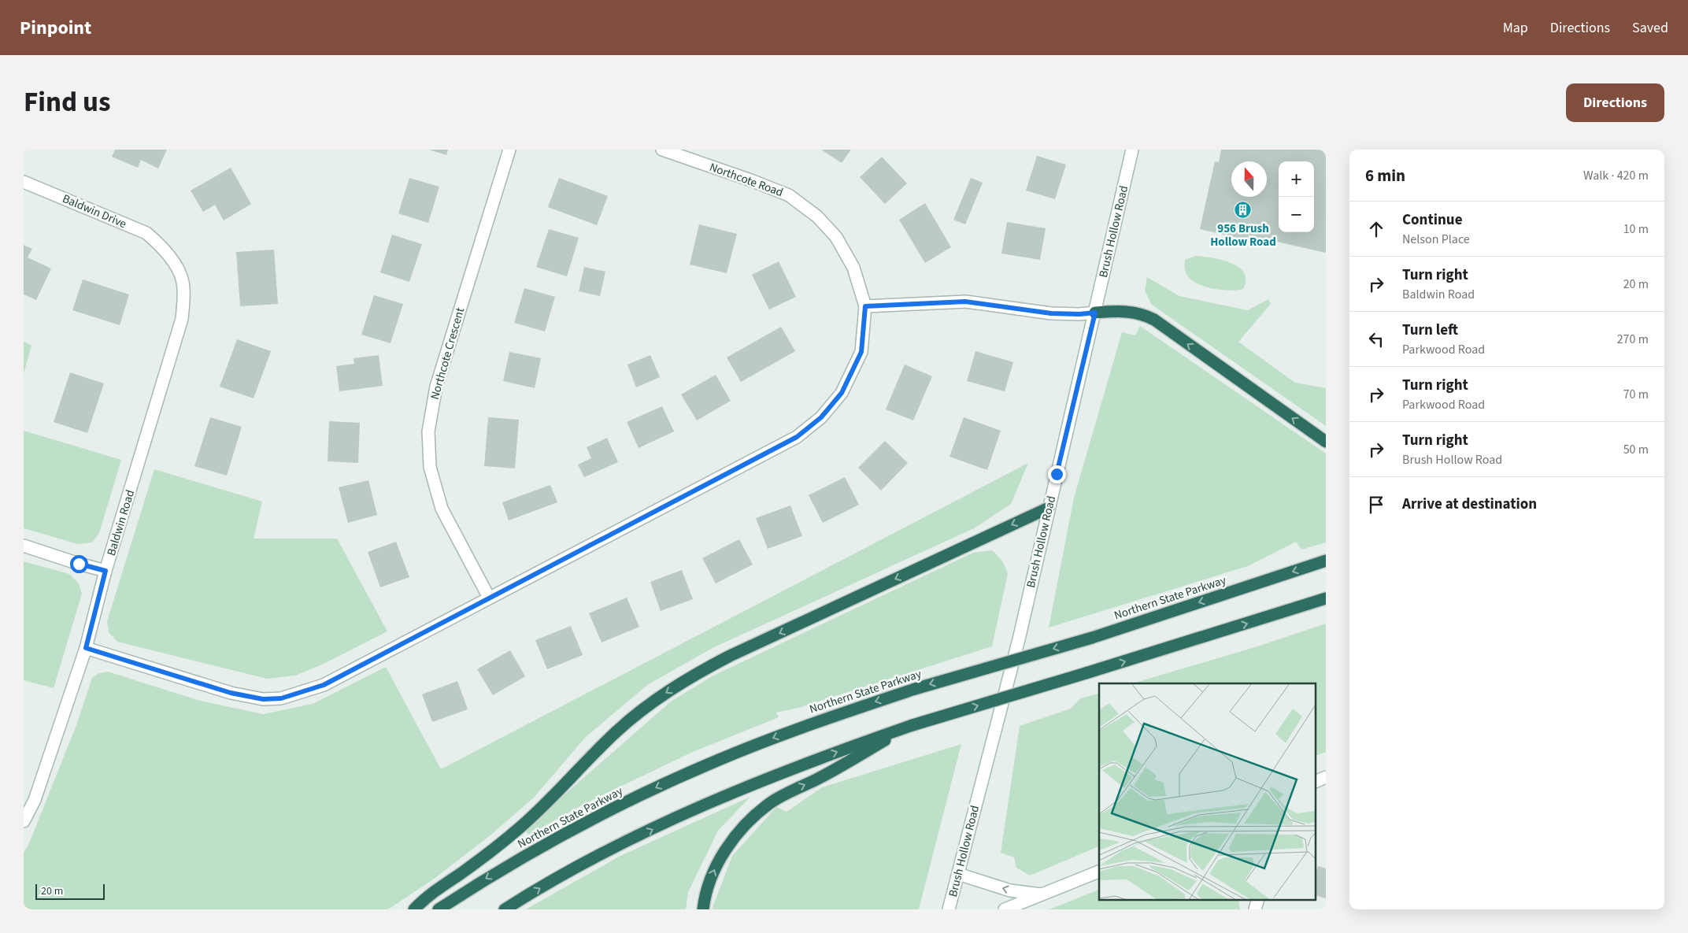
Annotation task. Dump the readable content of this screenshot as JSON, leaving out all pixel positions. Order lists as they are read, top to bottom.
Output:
{
  "streets": {
    "highway": ["Northern State Parkway"],
    "street": [
      "Northcote Road",
      "Baldwin Drive",
      "Brush Hollow Road",
      "Northcote Crescent",
      "Baldwin Road"
    ]
  },
  "crossings": [
    ["Baldwin Drive", "Baldwin Road"]
  ],
  "places": {
    "building": ["956 Brush Hollow Road"]
  },
  "scale_bar": "20 m",
  "north": "top",
  "page": {
    "header": "Pinpoint",
    "nav": ["Map", "Directions", "Saved"],
    "title": "Find us",
    "buttons": "Directions",
    "heading": ["6 min", "Walk · 420 m"],
    "map_buttons": ["+", "−"],
    "list": [
      ["Continue", "Nelson Place", "10 m"],
      ["Turn right", "Baldwin Road", "20 m"],
      ["Turn left", "Parkwood Road", "270 m"],
      ["Turn right", "Parkwood Road", "70 m"],
      ["Turn right", "Brush Hollow Road", "50 m"],
      "Arrive at destination"
    ],
    "scale": "20 m"
  }
}
